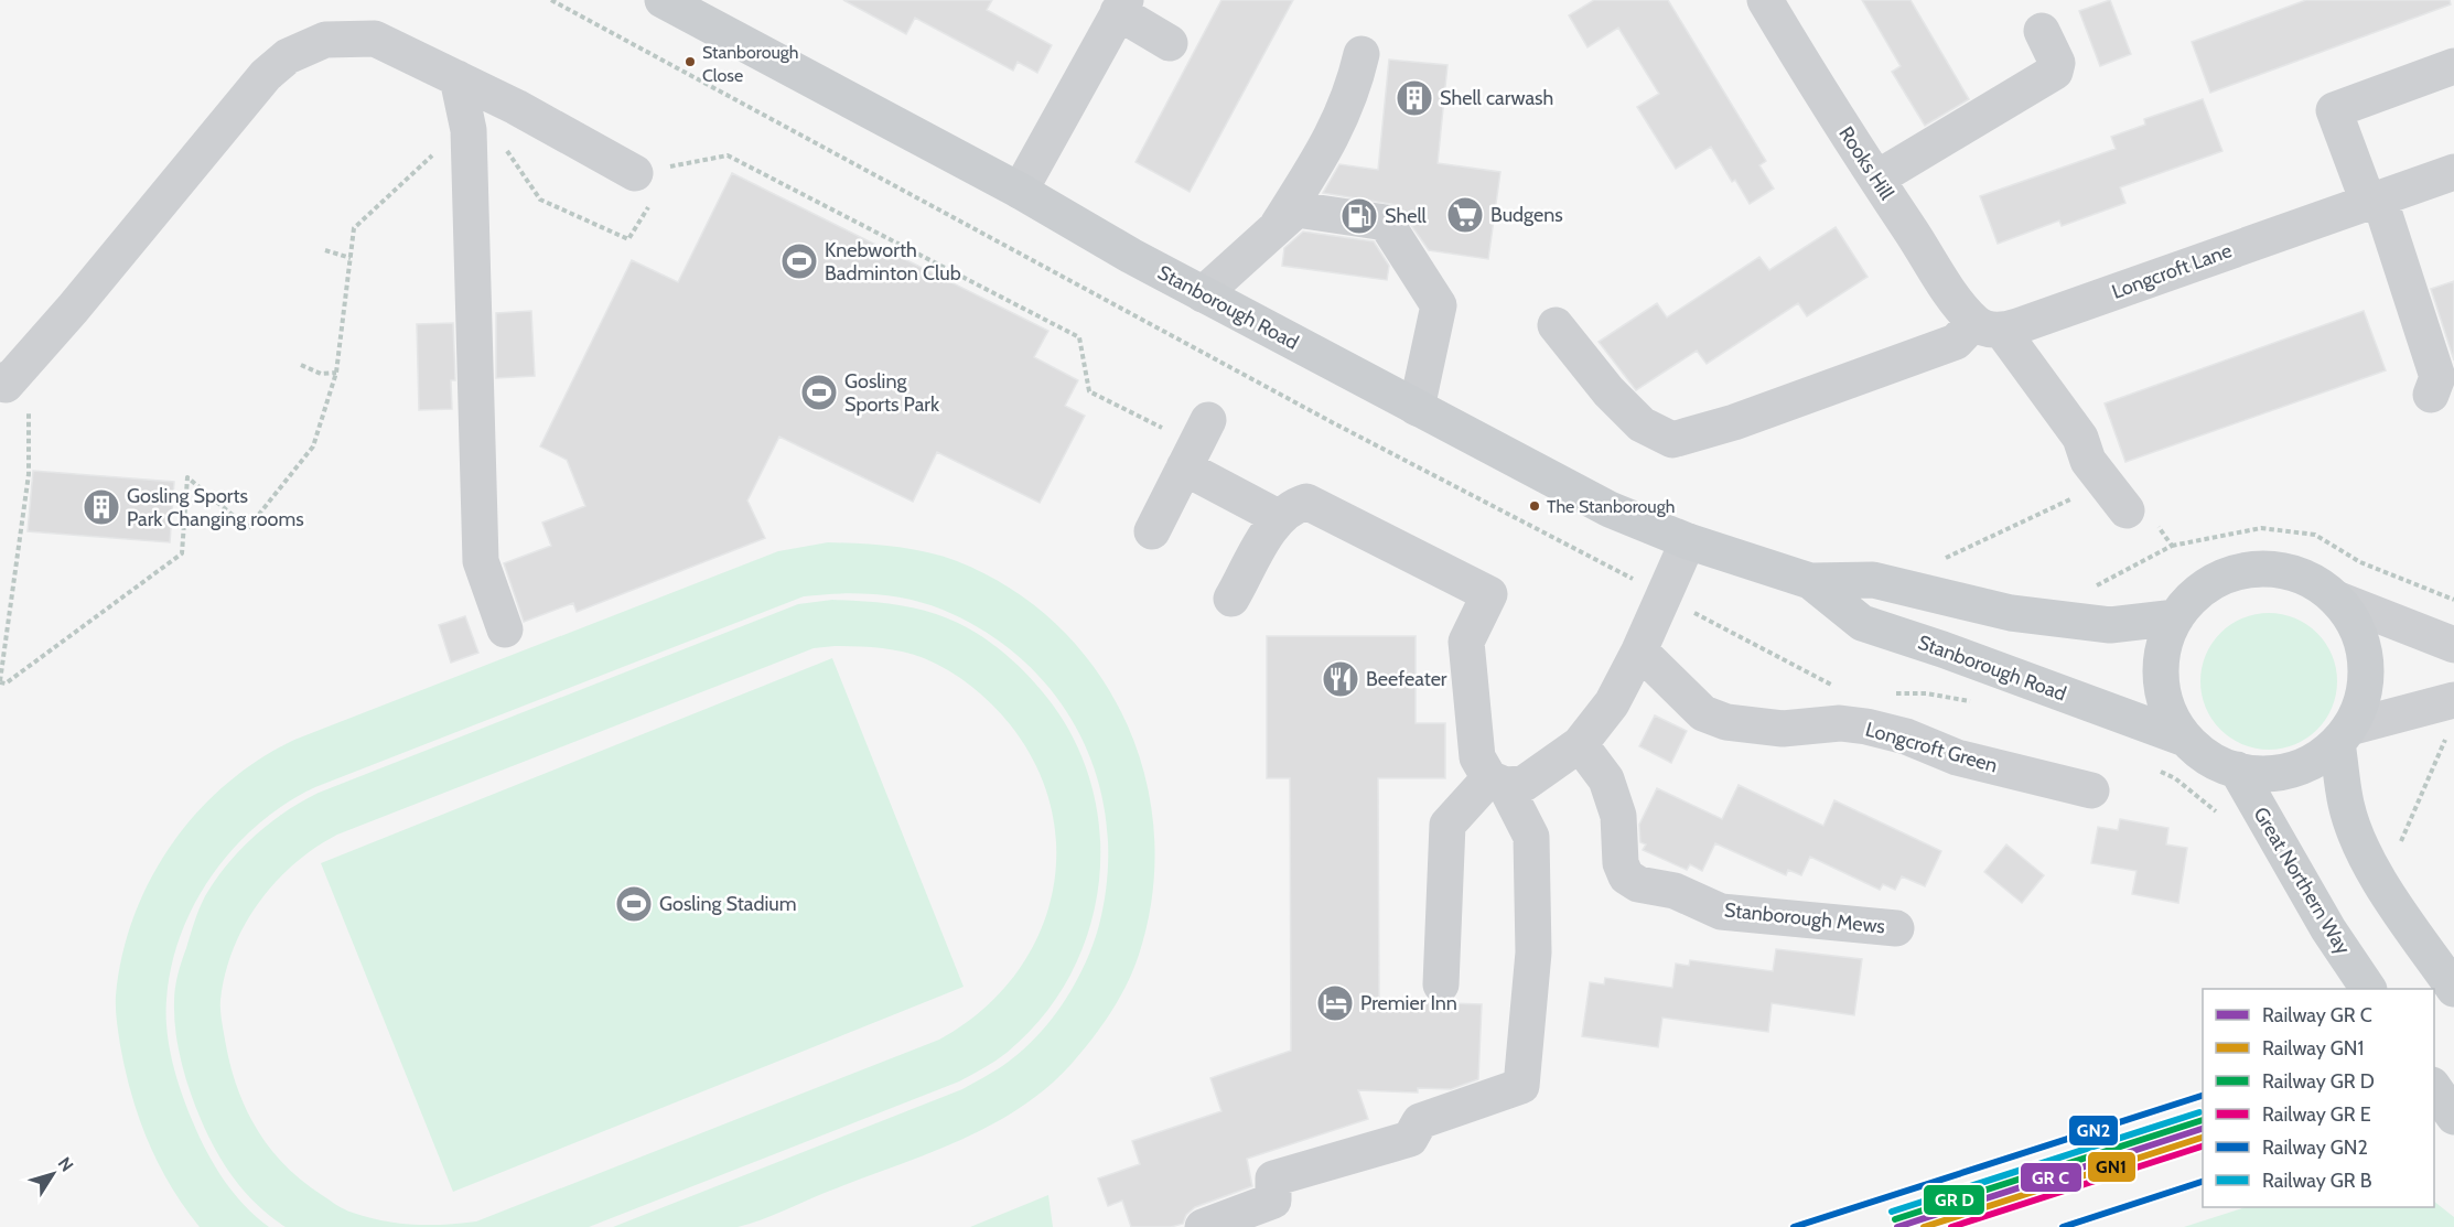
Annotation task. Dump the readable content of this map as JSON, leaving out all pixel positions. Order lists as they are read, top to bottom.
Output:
{
  "streets": {
    "main road": ["Stanborough Road", "Great Northern Way"],
    "street": [
      "Rooks Hill",
      "Longcroft Lane",
      "Longcroft Green",
      "Stanborough Mews"
    ]
  },
  "crossings": [
    ["Rooks Hill", "Longcroft Lane"],
    ["Stanborough Road", "Great Northern Way"]
  ],
  "places": {
    "other": ["Stanborough Close", "The Stanborough"],
    "building": ["Shell carwash", "Gosling Sports Park Changing rooms"],
    "supermarket": ["Budgens"],
    "fuel station": ["Shell"],
    "sports": ["Knebworth Badminton Club", "Gosling Sports Park", "Gosling Stadium"],
    "restaurant": ["Beefeater"],
    "hotel": ["Premier Inn"]
  },
  "lines": ["rail line GN2", "rail line GN1"],
  "legend": [
    "Railway GR C",
    "Railway GN1",
    "Railway GR D",
    "Railway GR E",
    "Railway GN2",
    "Railway GR B"
  ],
  "north": "top right"
}
